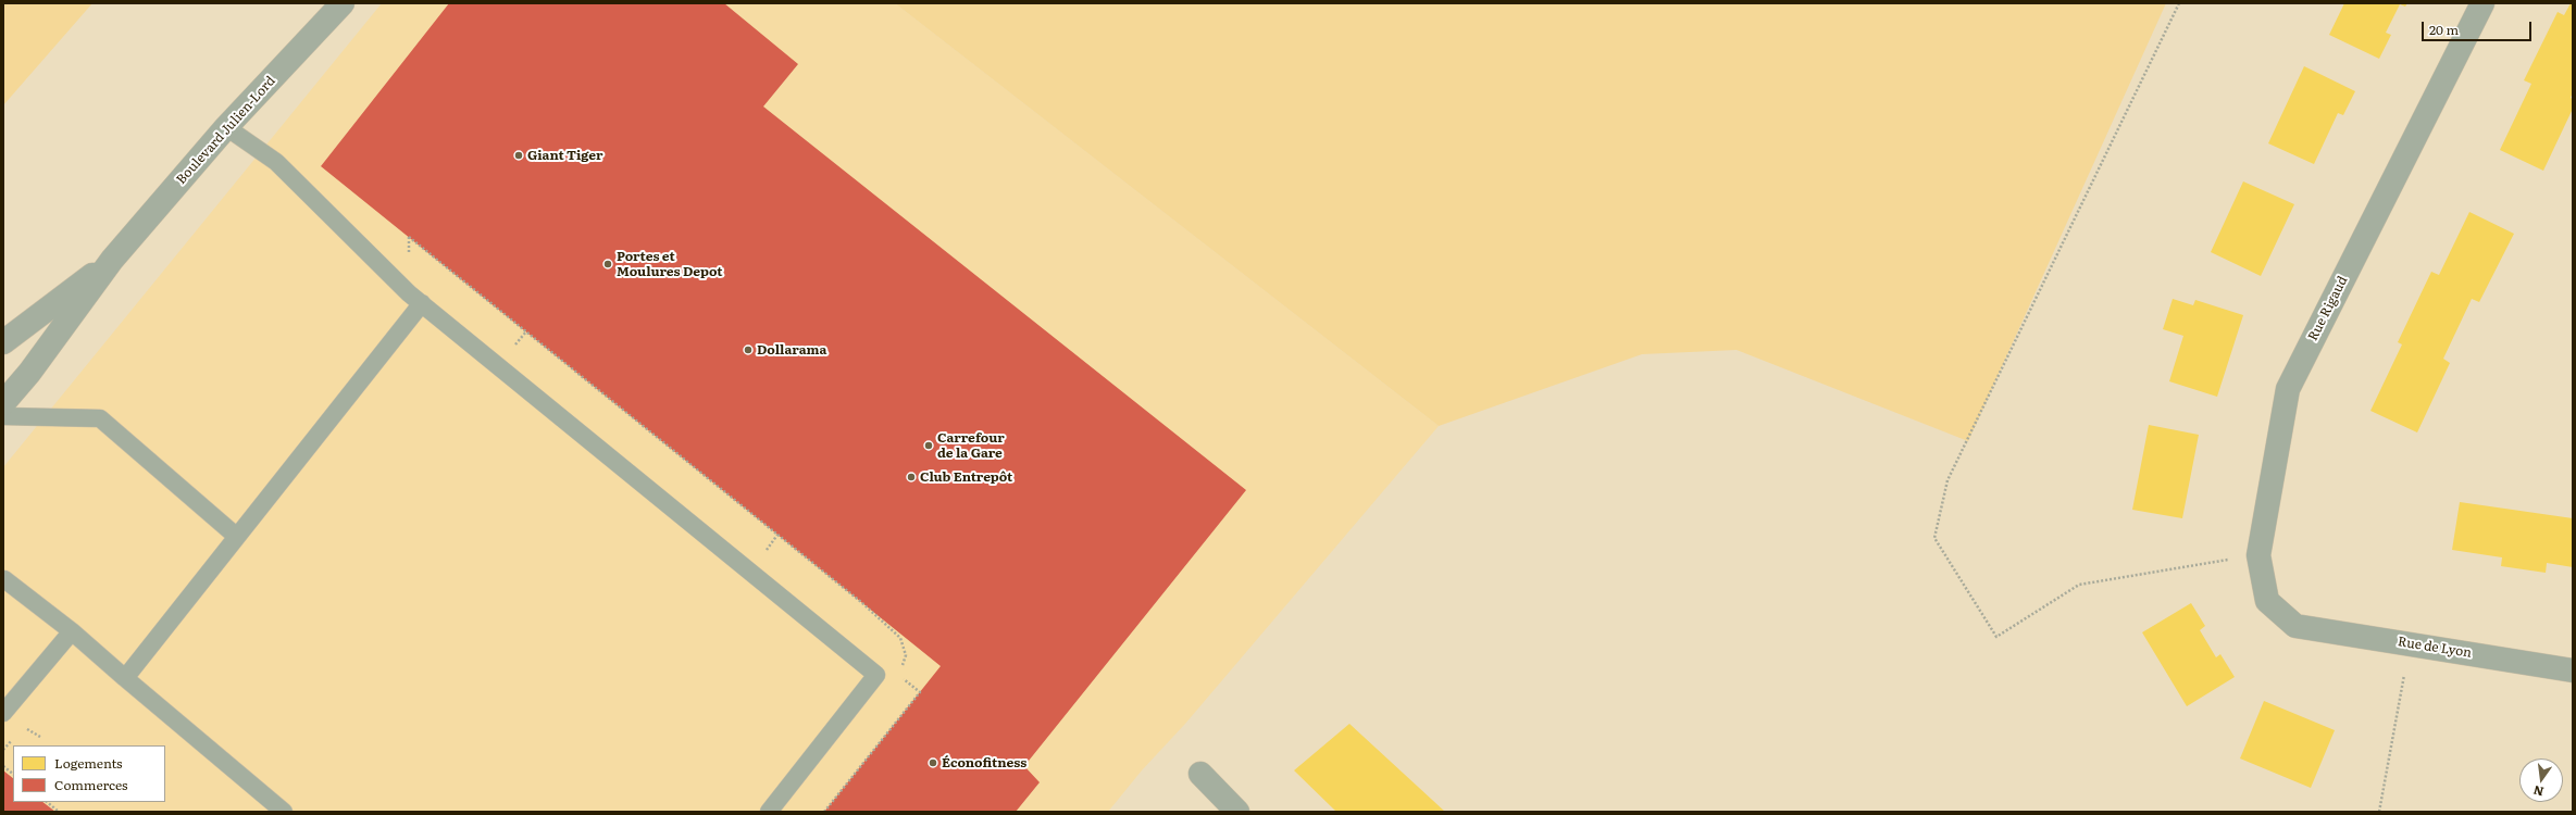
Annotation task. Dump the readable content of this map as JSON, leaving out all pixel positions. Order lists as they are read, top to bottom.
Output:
{
  "streets": {
    "street": ["Boulevard Julien-Lord", "Rue Rigaud", "Rue de Lyon"]
  },
  "crossings": [
    ["Rue Rigaud", "Rue de Lyon"]
  ],
  "places": [
    "Giant Tiger",
    "Portes et Moulures Depot",
    "Dollarama",
    "Carrefour de la Gare",
    "Club Entrepôt",
    "Éconofitness"
  ],
  "legend": ["Logements", "Commerces"],
  "scale_bar": "20 m",
  "north": "bottom"
}
